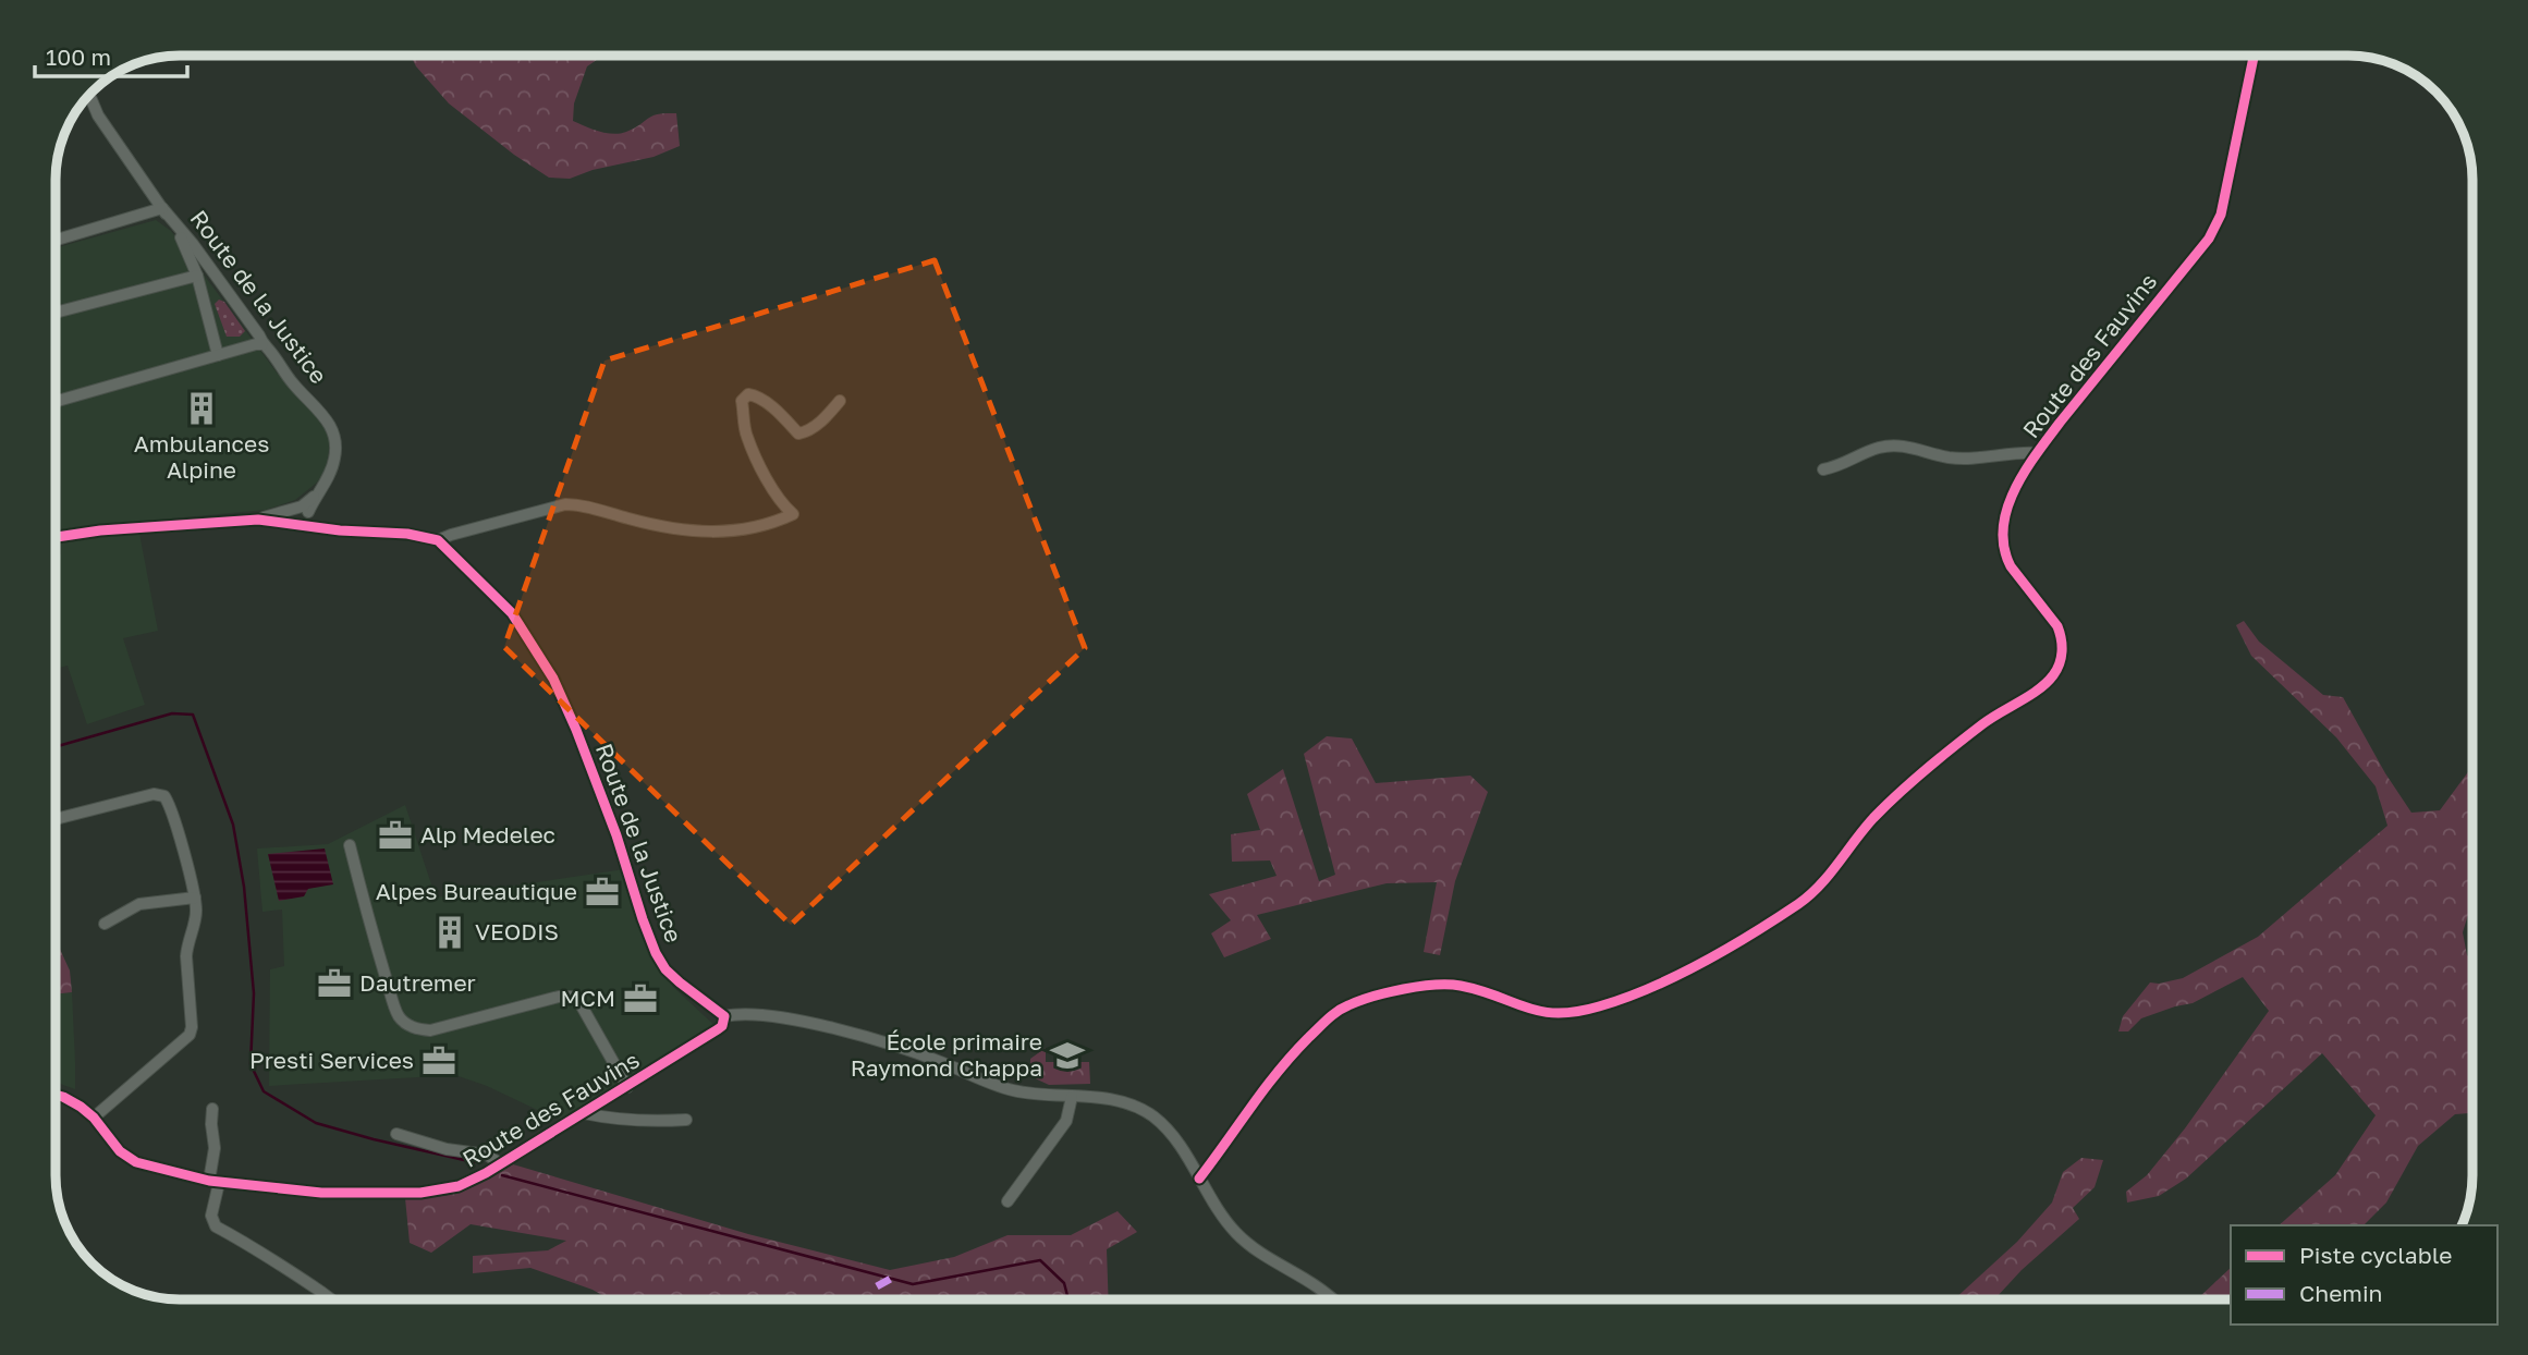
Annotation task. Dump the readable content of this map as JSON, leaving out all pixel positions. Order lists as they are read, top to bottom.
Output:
{
  "streets": {
    "street": ["Route de la Justice", "Route des Fauvins"]
  },
  "crossings": [
    ["Route de la Justice", "Route des Fauvins"]
  ],
  "places": {
    "building": ["Ambulances Alpine", "VEODIS"],
    "office": [
      "Alp Medelec",
      "Alpes Bureautique",
      "Dautremer",
      "MCM",
      "Presti Services"
    ],
    "school or university": ["École primaire Raymond Chappa"]
  },
  "legend": ["Piste cyclable", "Chemin"],
  "scale_bar": "100 m"
}
